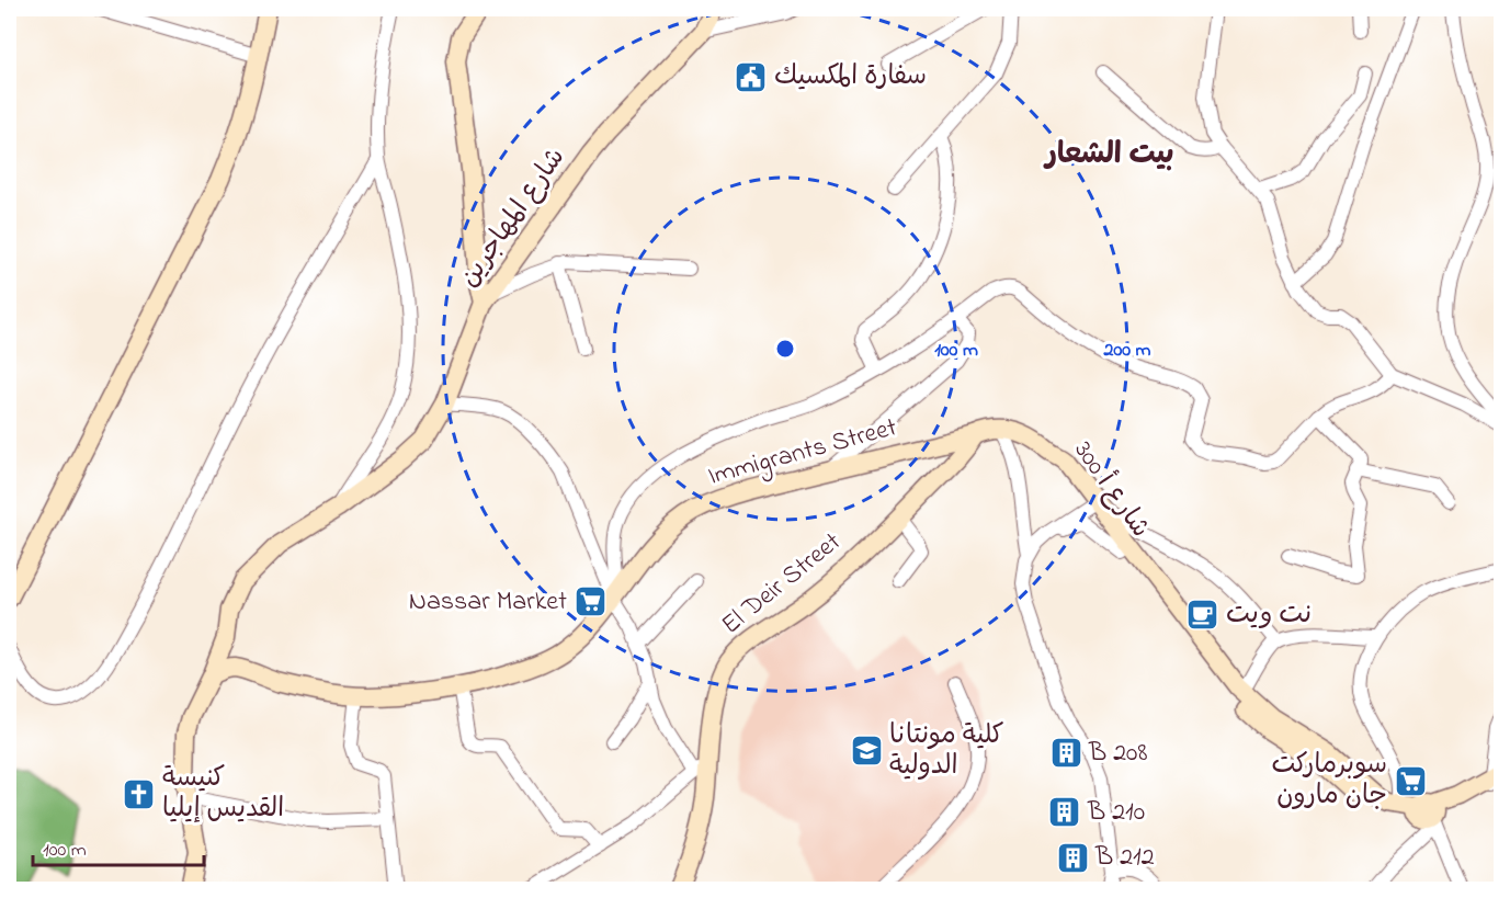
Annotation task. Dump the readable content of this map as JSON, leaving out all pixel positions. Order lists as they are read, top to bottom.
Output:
{
  "streets": {
    "street": [
      "شارع المهاجرين",
      "Immigrants Street",
      "شارع أ 300",
      "El Deir Street"
    ]
  },
  "crossings": [
    ["Immigrants Street", "شارع أ 300"],
    ["Immigrants Street", "El Deir Street"]
  ],
  "districts": ["بيت الشعار"],
  "places": {
    "public building": ["سفارة المكسيك"],
    "supermarket": ["Nassar Market", "سوبرماركت جان مارون"],
    "cafe": ["نت ويت"],
    "school or university": ["كلية مونتانا الدولية"],
    "building": ["B 208", "B 210", "B 212"],
    "church": ["كنيسة القديس إيليا"]
  },
  "scale_bar": "100 m",
  "rings": ["100 m", "200 m"]
}
